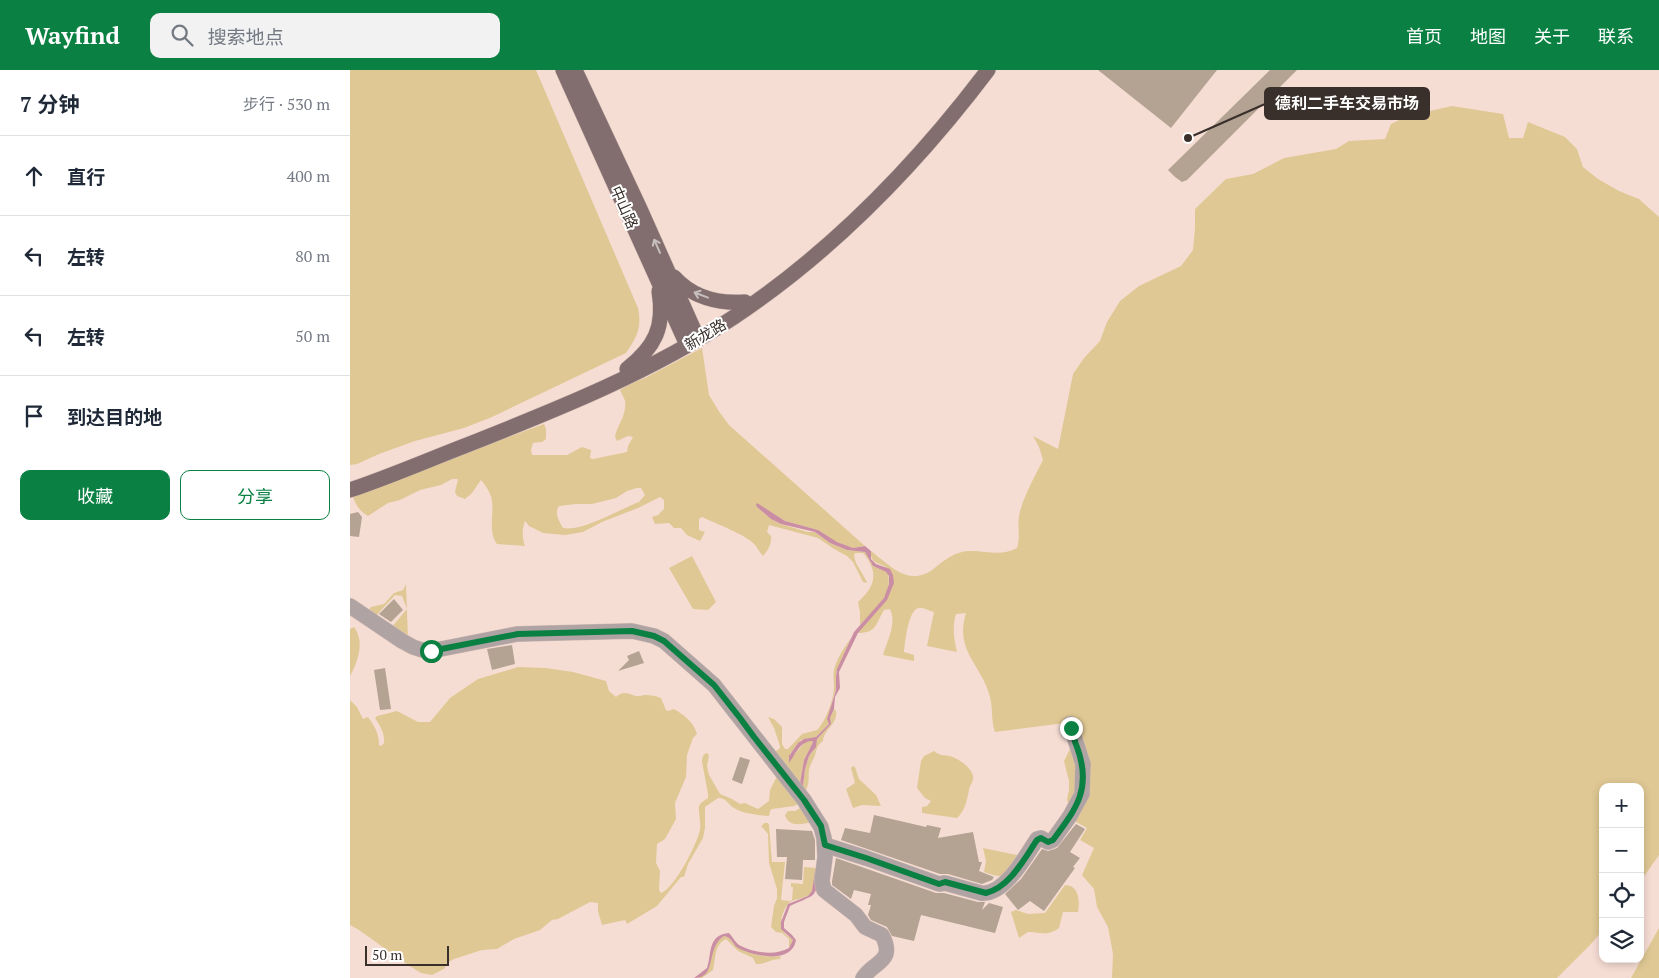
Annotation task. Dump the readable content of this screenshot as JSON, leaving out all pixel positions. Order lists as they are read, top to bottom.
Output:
{
  "streets": {
    "main road": ["中山路", "新龙路"]
  },
  "crossings": [
    ["中山路", "新龙路"]
  ],
  "places": ["德利二手车交易市场"],
  "scale_bar": "50 m",
  "page": {
    "header": "Wayfind",
    "search": "搜索地点",
    "nav": [
      "首页",
      "地图",
      "关于",
      "联系"
    ],
    "heading": ["7 分钟", "步行 · 530 m"],
    "list": [
      ["直行", "400 m"],
      ["左转", "80 m"],
      ["左转", "50 m"],
      "到达目的地"
    ],
    "buttons": ["收藏", "分享"],
    "map_buttons": ["+", "−"],
    "scale": "50 m"
  }
}
